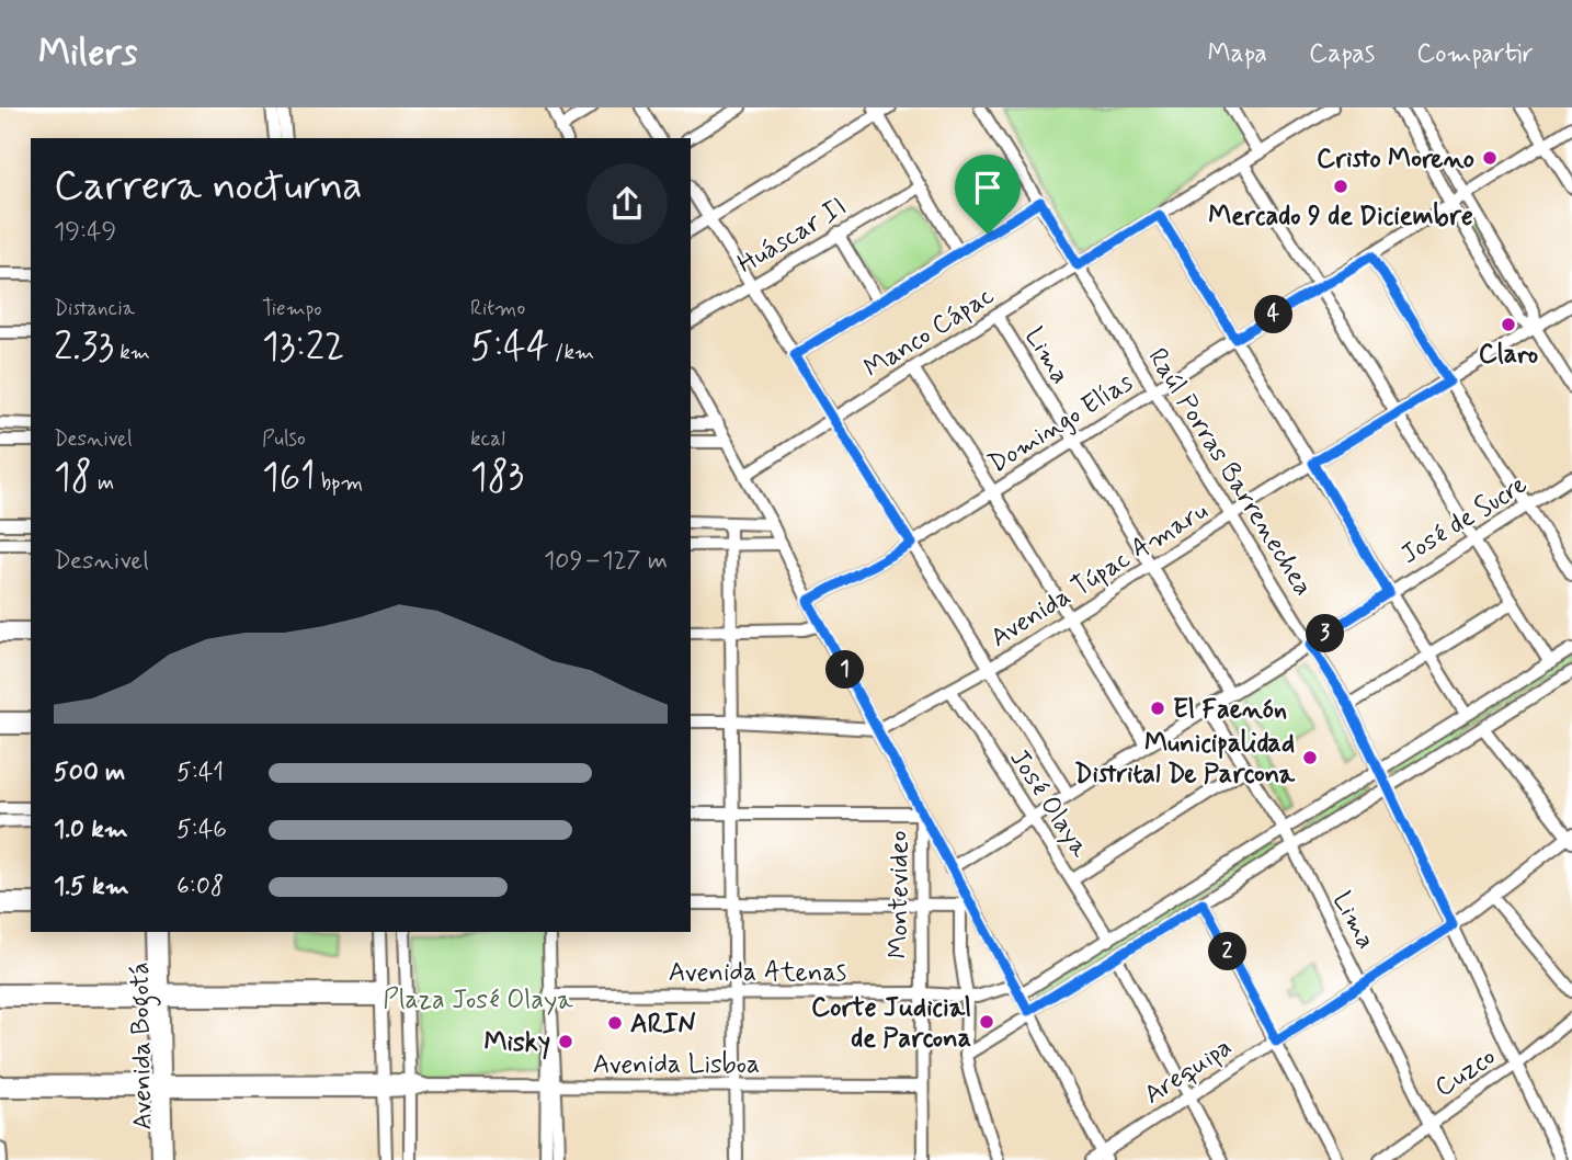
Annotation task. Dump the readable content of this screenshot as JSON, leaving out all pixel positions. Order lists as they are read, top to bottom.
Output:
{
  "streets": {
    "street": [
      "Huáscar II",
      "Manco Cápac",
      "Lima",
      "Domingo Elías",
      "Raúl Porras Barrenechea",
      "José de Sucre",
      "Avenida Túpac Amaru",
      "José Olaya",
      "Montevideo",
      "Avenida Atenas",
      "Avenida Bogotá",
      "Avenida Lisboa",
      "Arequipa",
      "Cuzco"
    ]
  },
  "crossings": [
    ["Manco Cápac", "Lima"],
    ["Manco Cápac", "Raúl Porras Barrenechea"],
    ["Lima", "Domingo Elías"],
    ["Lima", "José de Sucre"],
    ["Lima", "Avenida Túpac Amaru"],
    ["Lima", "Avenida Atenas"],
    ["Lima", "Arequipa"],
    ["Lima", "Cuzco"],
    ["Domingo Elías", "Raúl Porras Barrenechea"],
    ["Raúl Porras Barrenechea", "José de Sucre"],
    ["Raúl Porras Barrenechea", "Avenida Túpac Amaru"],
    ["Raúl Porras Barrenechea", "Avenida Atenas"],
    ["Raúl Porras Barrenechea", "Arequipa"],
    ["Raúl Porras Barrenechea", "Cuzco"],
    ["José de Sucre", "José Olaya"],
    ["Avenida Túpac Amaru", "José Olaya"],
    ["José Olaya", "Avenida Atenas"],
    ["Montevideo", "Avenida Atenas"],
    ["Montevideo", "Avenida Lisboa"],
    ["Avenida Bogotá", "Avenida Lisboa"]
  ],
  "parks": ["Plaza José Olaya"],
  "places": [
    "Cristo Moreno",
    "Mercado 9 de Diciembre",
    "Claro",
    "El Faenón",
    "Municipalidad Distrital De Parcona",
    "Corte Judicial de Parcona",
    "ARIN",
    "Misky"
  ],
  "page": {
    "header": "Milers",
    "nav": ["Mapa", "Capas", "Compartir"],
    "heading": ["Carrera nocturna", "19:49"],
    "stats": [
      ["Distancia", "2.33 km"],
      ["Tiempo", "13:22"],
      ["Ritmo", "5:44 /km"],
      ["Desnivel", "18 m"],
      ["Pulso", "161 bpm"],
      ["kcal", "183"]
    ],
    "pins": [
      "4",
      "3",
      "1",
      "2"
    ],
    "chart": ["Desnivel", "109–127 m"],
    "list": [
      {
        "name": "500 m",
        "note": "5:41"
      },
      {
        "name": "1.0 km",
        "note": "5:46"
      },
      {
        "name": "1.5 km",
        "note": "6:08"
      }
    ]
  }
}
